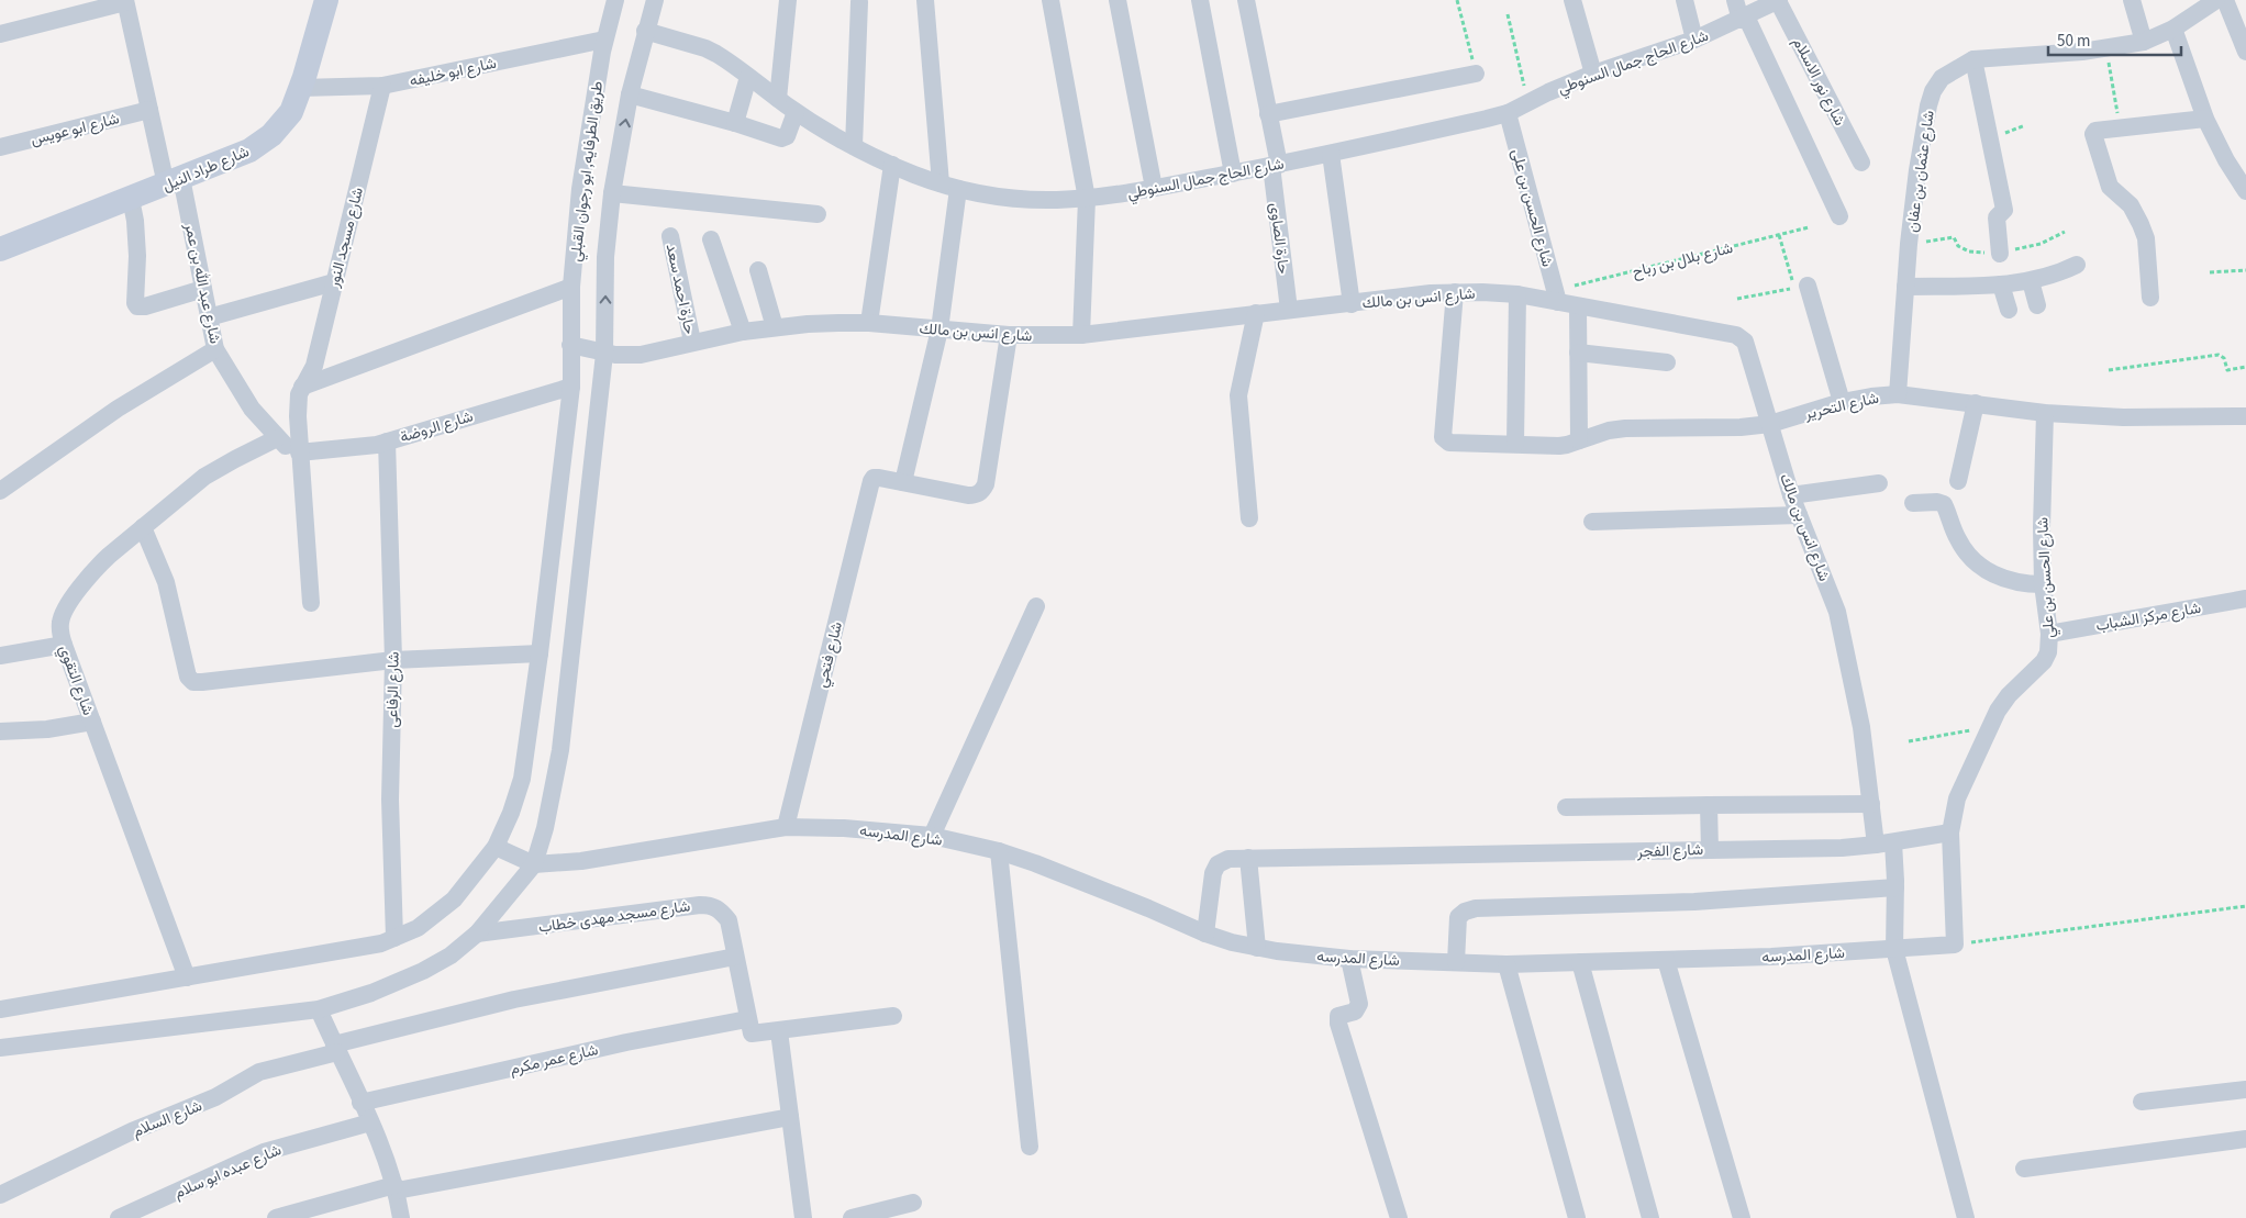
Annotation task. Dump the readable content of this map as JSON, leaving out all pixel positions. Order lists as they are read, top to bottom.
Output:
{
  "streets": {
    "street": [
      "شارع الحاج جمال السنوطي",
      "شارع ابو خليفه",
      "شارع نور الاسلام",
      "شارع ابو عويس",
      "شارع طراد النيل",
      "طريق الطرفايه, ابو رجوان القبلي",
      "شارع عثمان بن عفان",
      "شارع الحسن بن على",
      "شارع مسجد النور",
      "حارة الصاوى",
      "شارع عبد الله بن عمر",
      "حارة احمد سعد",
      "شارع انس بن مالك",
      "شارع التحرير",
      "شارع الروضة",
      "شارع الحسن بن علي",
      "شارع مركز الشباب",
      "شارع فتحي",
      "شارع التقوي",
      "شارع الرفاعى",
      "شارع المدرسه",
      "شارع الفجر",
      "شارع مسجد مهدى خطاب",
      "شارع عمر مكرم",
      "شارع السلام",
      "شارع عبده ابو سلام"
    ],
    "path": ["شارع بلال بن رباح"]
  },
  "crossings": [
    ["شارع الحاج جمال السنوطي", "شارع نور الاسلام"],
    ["شارع الحاج جمال السنوطي", "طريق الطرفايه, ابو رجوان القبلي"],
    ["شارع الحاج جمال السنوطي", "شارع الحسن بن على"],
    ["شارع الحاج جمال السنوطي", "حارة الصاوى"],
    ["شارع ابو خليفه", "شارع طراد النيل"],
    ["شارع ابو خليفه", "طريق الطرفايه, ابو رجوان القبلي"],
    ["شارع ابو خليفه", "شارع مسجد النور"],
    ["شارع ابو عويس", "شارع عبد الله بن عمر"],
    ["شارع طراد النيل", "شارع عبد الله بن عمر"],
    ["طريق الطرفايه, ابو رجوان القبلي", "شارع انس بن مالك"],
    ["طريق الطرفايه, ابو رجوان القبلي", "شارع الروضة"],
    ["طريق الطرفايه, ابو رجوان القبلي", "شارع التقوي"],
    ["طريق الطرفايه, ابو رجوان القبلي", "شارع الرفاعى"],
    ["طريق الطرفايه, ابو رجوان القبلي", "شارع المدرسه"],
    ["شارع عثمان بن عفان", "شارع التحرير"],
    ["شارع الحسن بن على", "شارع بلال بن رباح"],
    ["شارع الحسن بن على", "شارع انس بن مالك"],
    ["شارع مسجد النور", "شارع عبد الله بن عمر"],
    ["شارع مسجد النور", "شارع الروضة"],
    ["حارة الصاوى", "شارع انس بن مالك"],
    ["شارع بلال بن رباح", "شارع انس بن مالك"],
    ["شارع عبد الله بن عمر", "شارع الروضة"],
    ["شارع عبد الله بن عمر", "شارع التقوي"],
    ["حارة احمد سعد", "شارع انس بن مالك"],
    ["شارع انس بن مالك", "شارع التحرير"],
    ["شارع التحرير", "شارع الحسن بن علي"],
    ["شارع الروضة", "شارع الرفاعى"],
    ["شارع الحسن بن علي", "شارع مركز الشباب"],
    ["شارع الحسن بن علي", "شارع المدرسه"],
    ["شارع فتحي", "شارع المدرسه"],
    ["شارع المدرسه", "شارع الفجر"],
    ["شارع مسجد مهدى خطاب", "شارع عمر مكرم"],
    ["شارع مسجد مهدى خطاب", "شارع السلام"]
  ],
  "scale_bar": "50 m"
}
